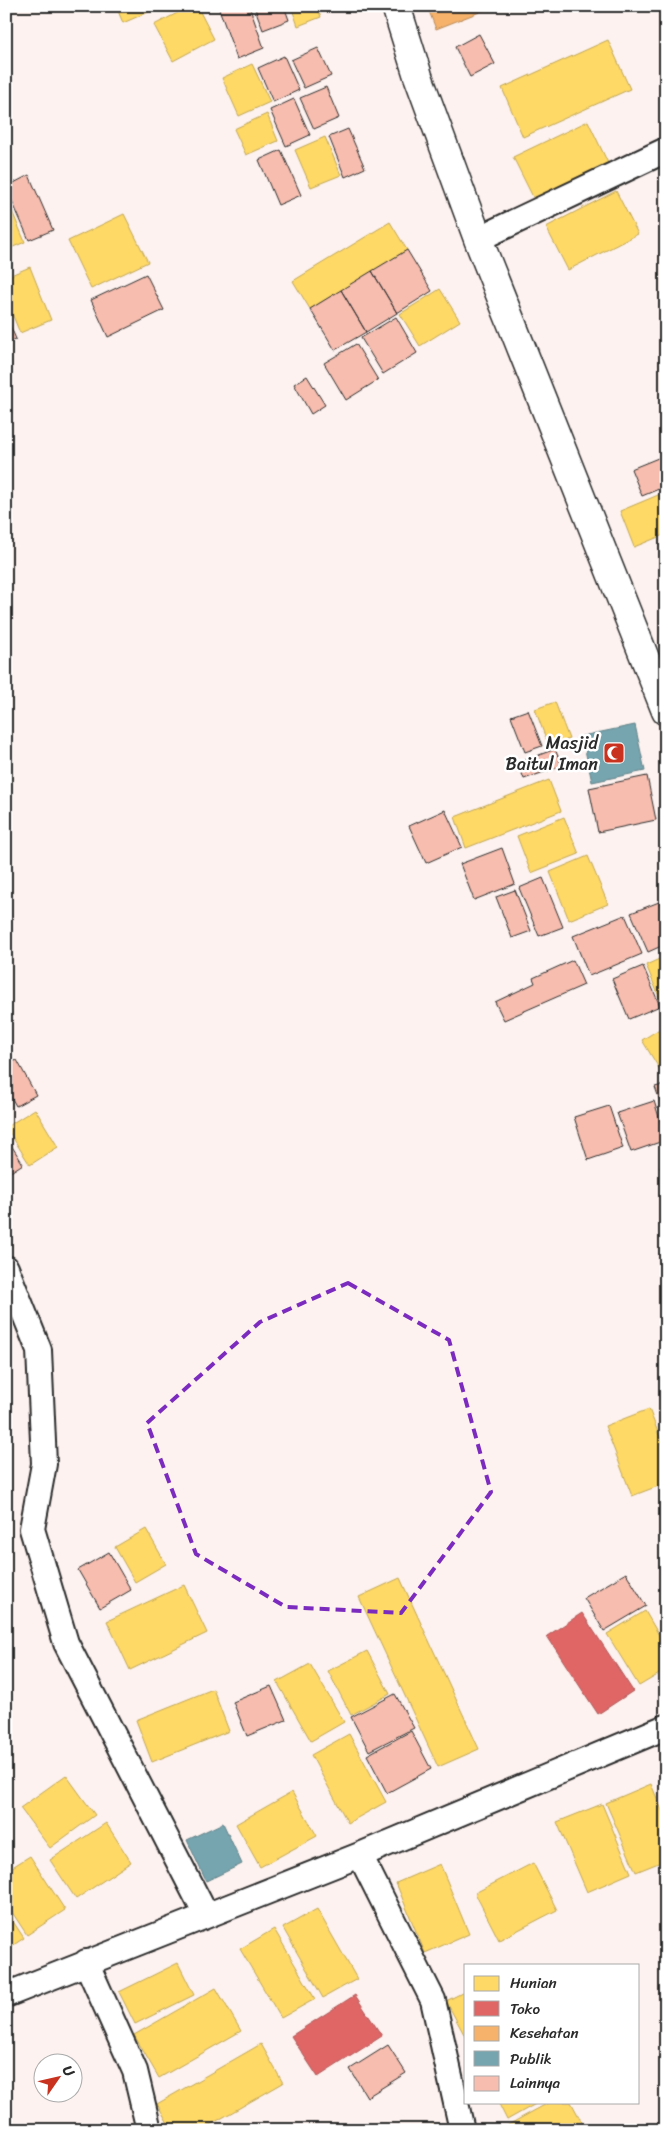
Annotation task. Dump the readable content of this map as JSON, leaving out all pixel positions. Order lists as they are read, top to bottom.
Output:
{
  "places": {
    "mosque": ["Masjid Baitul Iman"]
  },
  "legend": [
    "Hunian",
    "Toko",
    "Kesehatan",
    "Publik",
    "Lainnya"
  ],
  "north": "top right"
}
